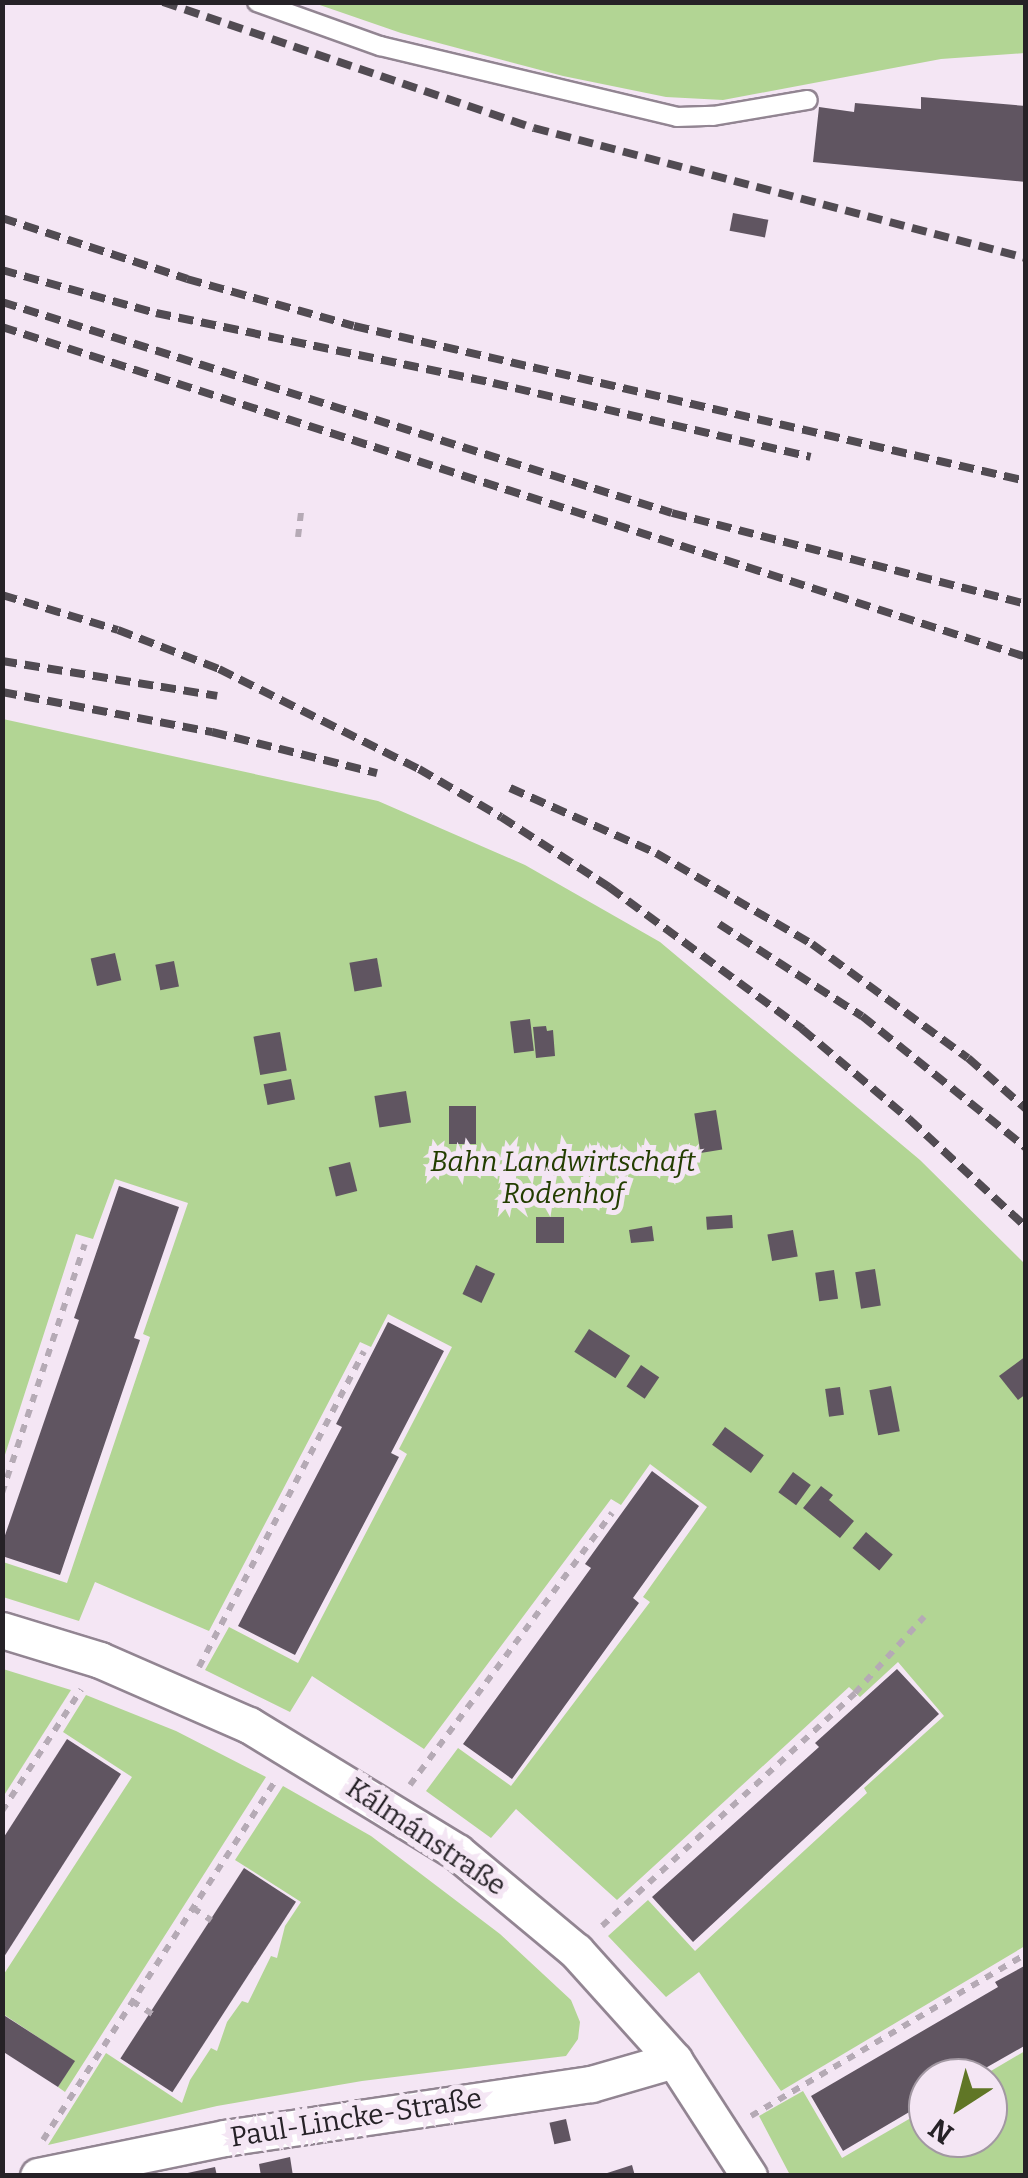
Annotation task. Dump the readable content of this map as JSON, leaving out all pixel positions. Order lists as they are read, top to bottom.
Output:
{
  "streets": {
    "street": ["Kálmánstraße", "Paul-Lincke-Straße"]
  },
  "crossings": [
    ["Kálmánstraße", "Paul-Lincke-Straße"]
  ],
  "parks": ["Bahn Landwirtschaft Rodenhof"],
  "north": "bottom left"
}
